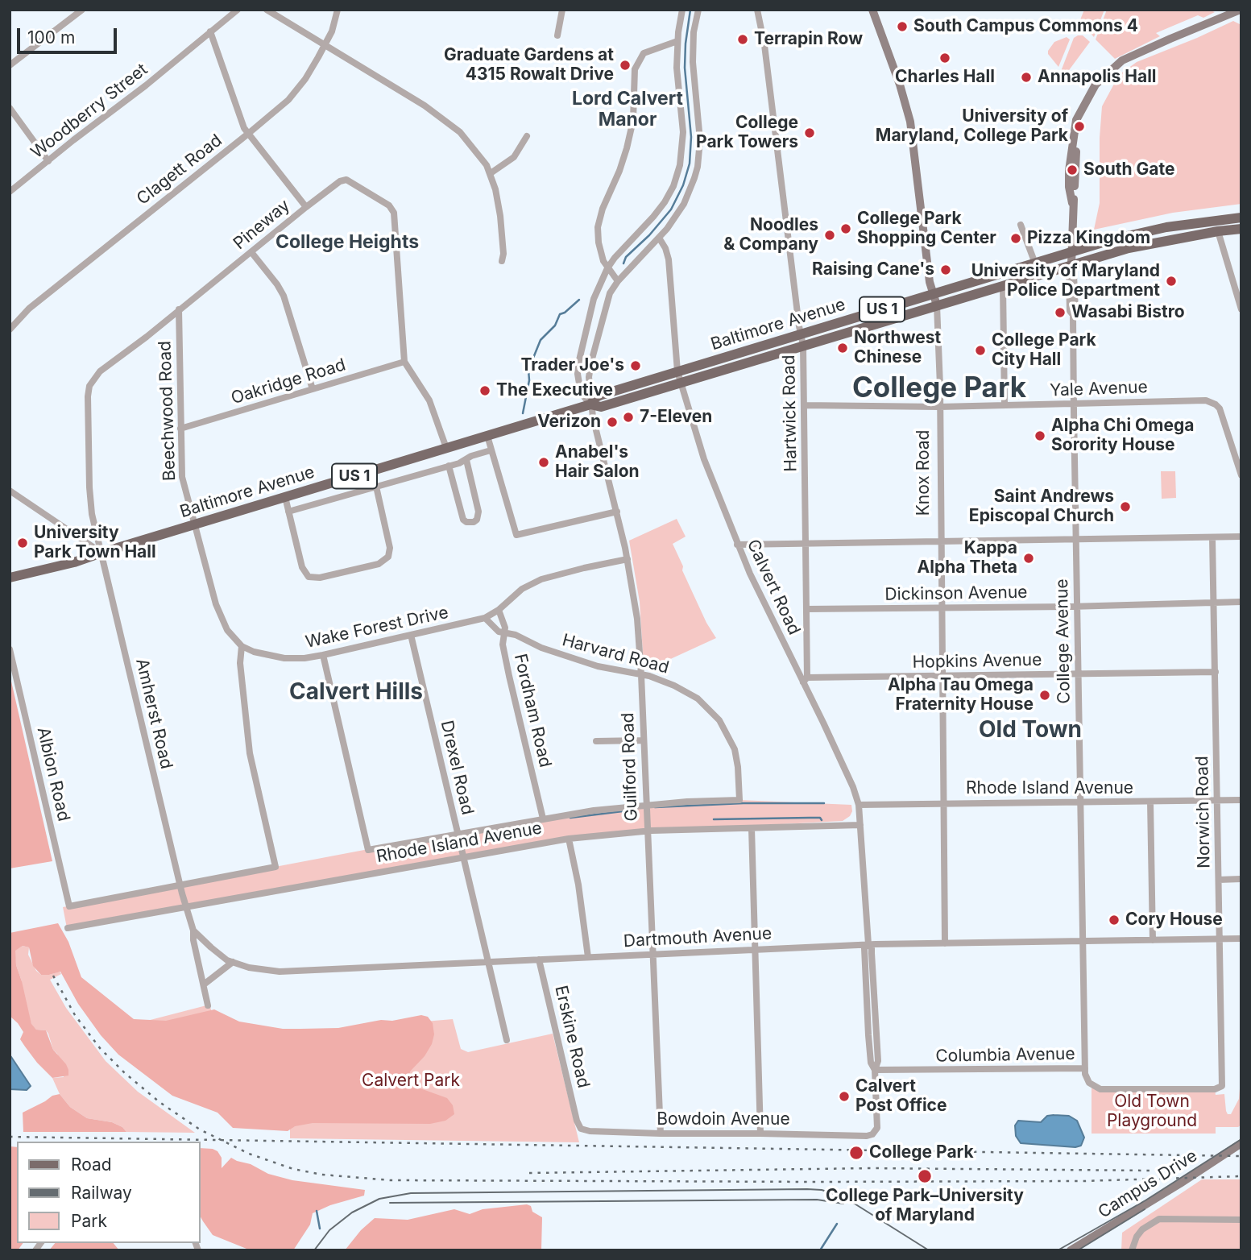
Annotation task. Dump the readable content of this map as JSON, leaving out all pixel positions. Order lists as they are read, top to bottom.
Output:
{
  "streets": {
    "main road": ["US 1", "Baltimore Avenue"],
    "street": [
      "Woodberry Street",
      "Clagett Road",
      "Pineway",
      "Oakridge Road",
      "Yale Avenue",
      "Beechwood Road",
      "Hartwick Road",
      "Knox Road",
      "Calvert Road",
      "Dickinson Avenue",
      "Wake Forest Drive",
      "College Avenue",
      "Harvard Road",
      "Hopkins Avenue",
      "Fordham Road",
      "Amherst Road",
      "Guilford Road",
      "Drexel Road",
      "Albion Road",
      "Rhode Island Avenue",
      "Norwich Road",
      "Dartmouth Avenue",
      "Erskine Road",
      "Columbia Avenue",
      "Bowdoin Avenue",
      "Campus Drive"
    ]
  },
  "crossings": [
    ["Pineway", "Baltimore Avenue"],
    ["Pineway", "Oakridge Road"],
    ["Pineway", "Beechwood Road"],
    ["Pineway", "Amherst Road"],
    ["Baltimore Avenue", "Beechwood Road"],
    ["Baltimore Avenue", "Hartwick Road"],
    ["Baltimore Avenue", "Knox Road"],
    ["Baltimore Avenue", "Calvert Road"],
    ["Baltimore Avenue", "College Avenue"],
    ["Baltimore Avenue", "Amherst Road"],
    ["Baltimore Avenue", "Guilford Road"],
    ["Oakridge Road", "Beechwood Road"],
    ["Yale Avenue", "Hartwick Road"],
    ["Yale Avenue", "Knox Road"],
    ["Yale Avenue", "College Avenue"],
    ["Beechwood Road", "Wake Forest Drive"],
    ["Hartwick Road", "Calvert Road"],
    ["Hartwick Road", "Dickinson Avenue"],
    ["Hartwick Road", "Hopkins Avenue"],
    ["Knox Road", "Dickinson Avenue"],
    ["Knox Road", "Hopkins Avenue"],
    ["Knox Road", "Rhode Island Avenue"],
    ["Knox Road", "Dartmouth Avenue"],
    ["Calvert Road", "Hopkins Avenue"],
    ["Calvert Road", "Rhode Island Avenue"],
    ["Calvert Road", "Dartmouth Avenue"],
    ["Calvert Road", "Columbia Avenue"],
    ["Calvert Road", "Bowdoin Avenue"],
    ["Dickinson Avenue", "College Avenue"],
    ["Dickinson Avenue", "Norwich Road"],
    ["Wake Forest Drive", "Fordham Road"],
    ["Wake Forest Drive", "Drexel Road"],
    ["Wake Forest Drive", "Rhode Island Avenue"],
    ["College Avenue", "Hopkins Avenue"],
    ["College Avenue", "Rhode Island Avenue"],
    ["College Avenue", "Dartmouth Avenue"],
    ["College Avenue", "Columbia Avenue"],
    ["Harvard Road", "Fordham Road"],
    ["Harvard Road", "Guilford Road"],
    ["Harvard Road", "Rhode Island Avenue"],
    ["Hopkins Avenue", "Norwich Road"],
    ["Fordham Road", "Rhode Island Avenue"],
    ["Amherst Road", "Albion Road"],
    ["Amherst Road", "Rhode Island Avenue"],
    ["Amherst Road", "Dartmouth Avenue"],
    ["Guilford Road", "Rhode Island Avenue"],
    ["Guilford Road", "Dartmouth Avenue"],
    ["Guilford Road", "Bowdoin Avenue"],
    ["Drexel Road", "Rhode Island Avenue"],
    ["Drexel Road", "Dartmouth Avenue"],
    ["Rhode Island Avenue", "Norwich Road"],
    ["Rhode Island Avenue", "Dartmouth Avenue"],
    ["Norwich Road", "Dartmouth Avenue"],
    ["Norwich Road", "Columbia Avenue"],
    ["Dartmouth Avenue", "Erskine Road"],
    ["Erskine Road", "Bowdoin Avenue"]
  ],
  "districts": [
    "Lord Calvert Manor",
    "College Heights",
    "College Park",
    "Calvert Hills",
    "Old Town"
  ],
  "parks": ["Calvert Park", "Old Town Playground"],
  "places": [
    "South Campus Commons 4",
    "Terrapin Row",
    "Charles Hall",
    "Graduate Gardens at 4315 Rowalt Drive",
    "Annapolis Hall",
    "University of Maryland, College Park",
    "College Park Towers",
    "South Gate",
    "College Park Shopping Center",
    "Noodles & Company",
    "Pizza Kingdom",
    "Raising Cane's",
    "University of Maryland Police Department",
    "Wasabi Bistro",
    "Northwest Chinese",
    "College Park City Hall",
    "Trader Joe's",
    "The Executive",
    "7-Eleven",
    "Verizon",
    "Alpha Chi Omega Sorority House",
    "Anabel's Hair Salon",
    "Saint Andrews Episcopal Church",
    "University Park Town Hall",
    "Kappa Alpha Theta",
    "Alpha Tau Omega Fraternity House",
    "Cory House",
    "Calvert Post Office",
    "College Park",
    "College Park–University of Maryland"
  ],
  "legend": ["Road", "Railway", "Park"],
  "scale_bar": "100 m"
}
